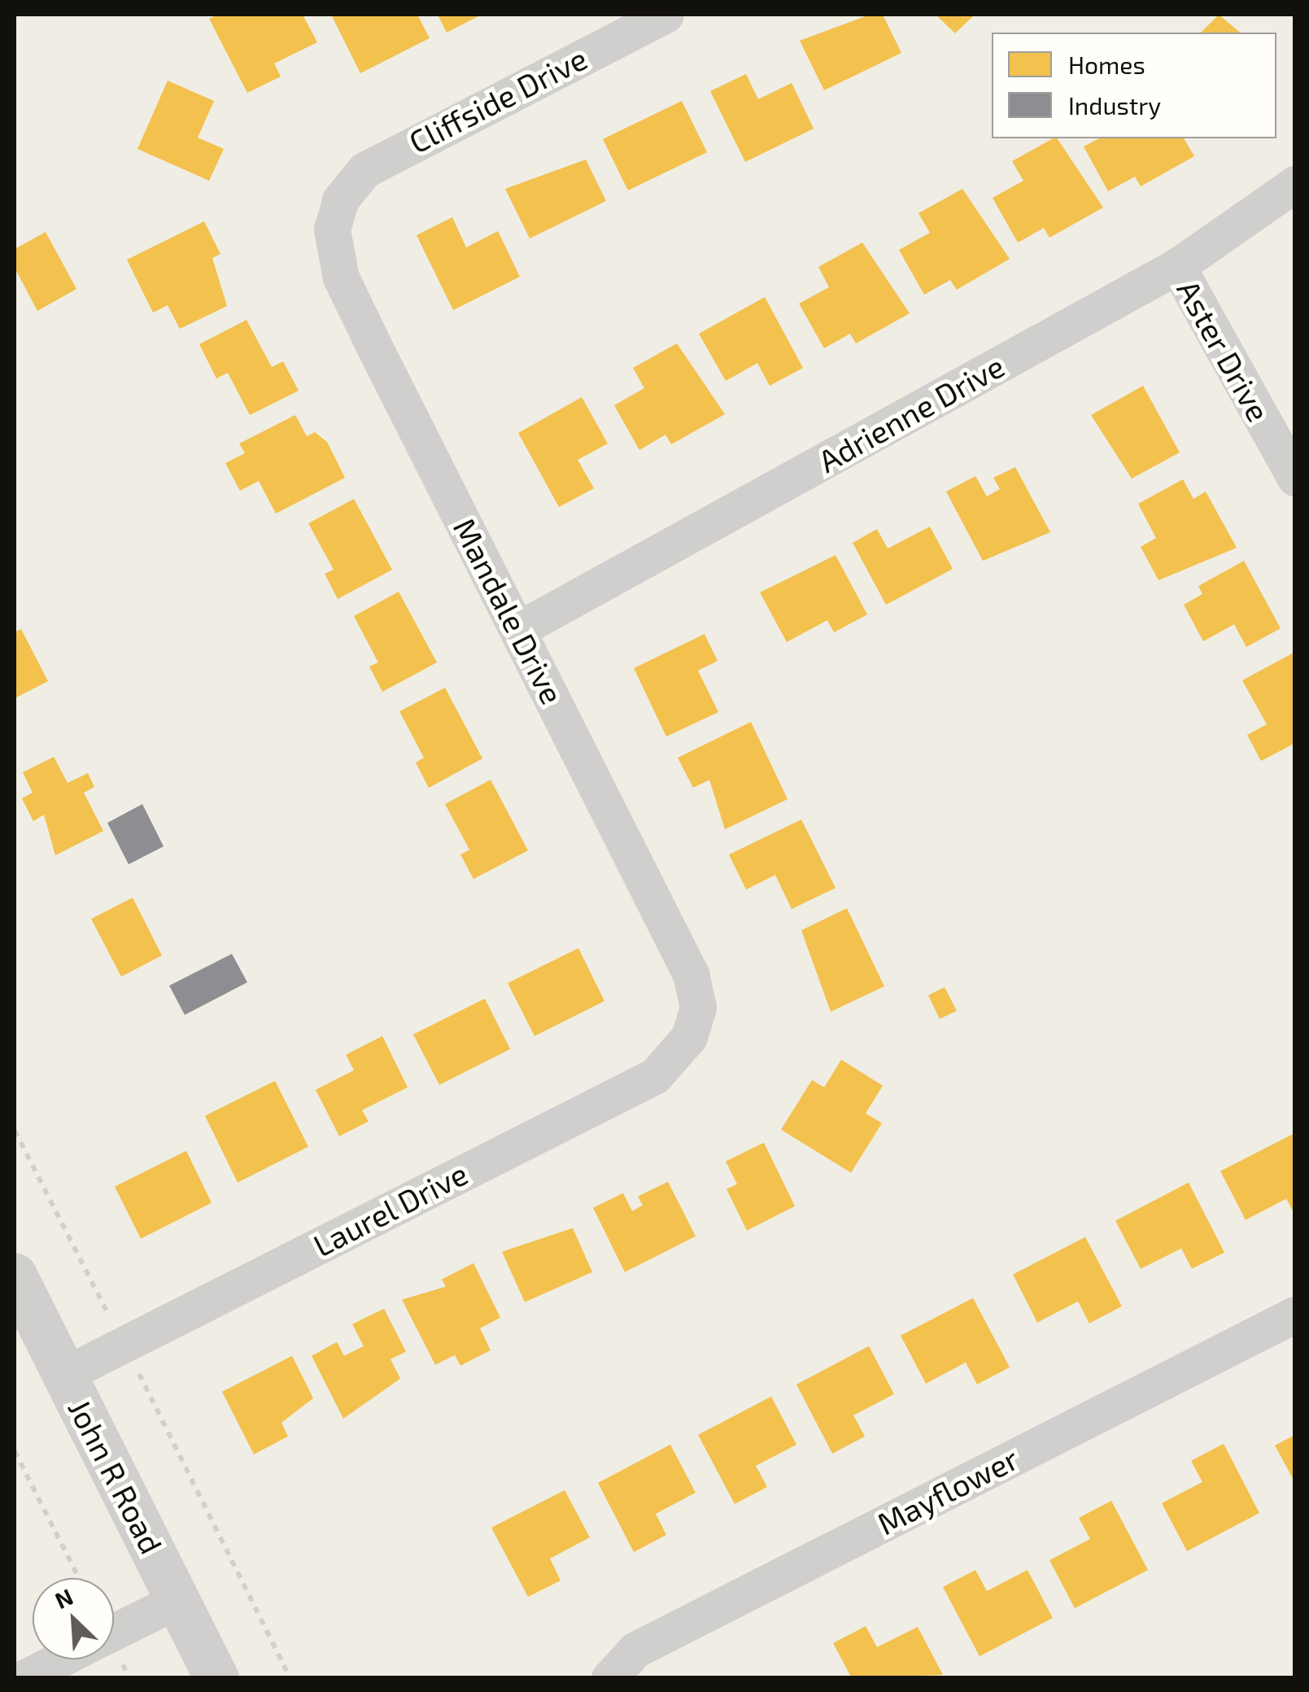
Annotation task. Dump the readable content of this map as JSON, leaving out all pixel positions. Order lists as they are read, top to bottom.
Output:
{
  "streets": {
    "main road": ["John R Road"],
    "street": [
      "Cliffside Drive",
      "Aster Drive",
      "Adrienne Drive",
      "Mandale Drive",
      "Laurel Drive",
      "Mayflower"
    ]
  },
  "crossings": [
    ["Cliffside Drive", "Mandale Drive"],
    ["Aster Drive", "Adrienne Drive"],
    ["Adrienne Drive", "Mandale Drive"],
    ["Mandale Drive", "Laurel Drive"],
    ["Laurel Drive", "John R Road"]
  ],
  "legend": ["Homes", "Industry"],
  "north": "top left"
}
